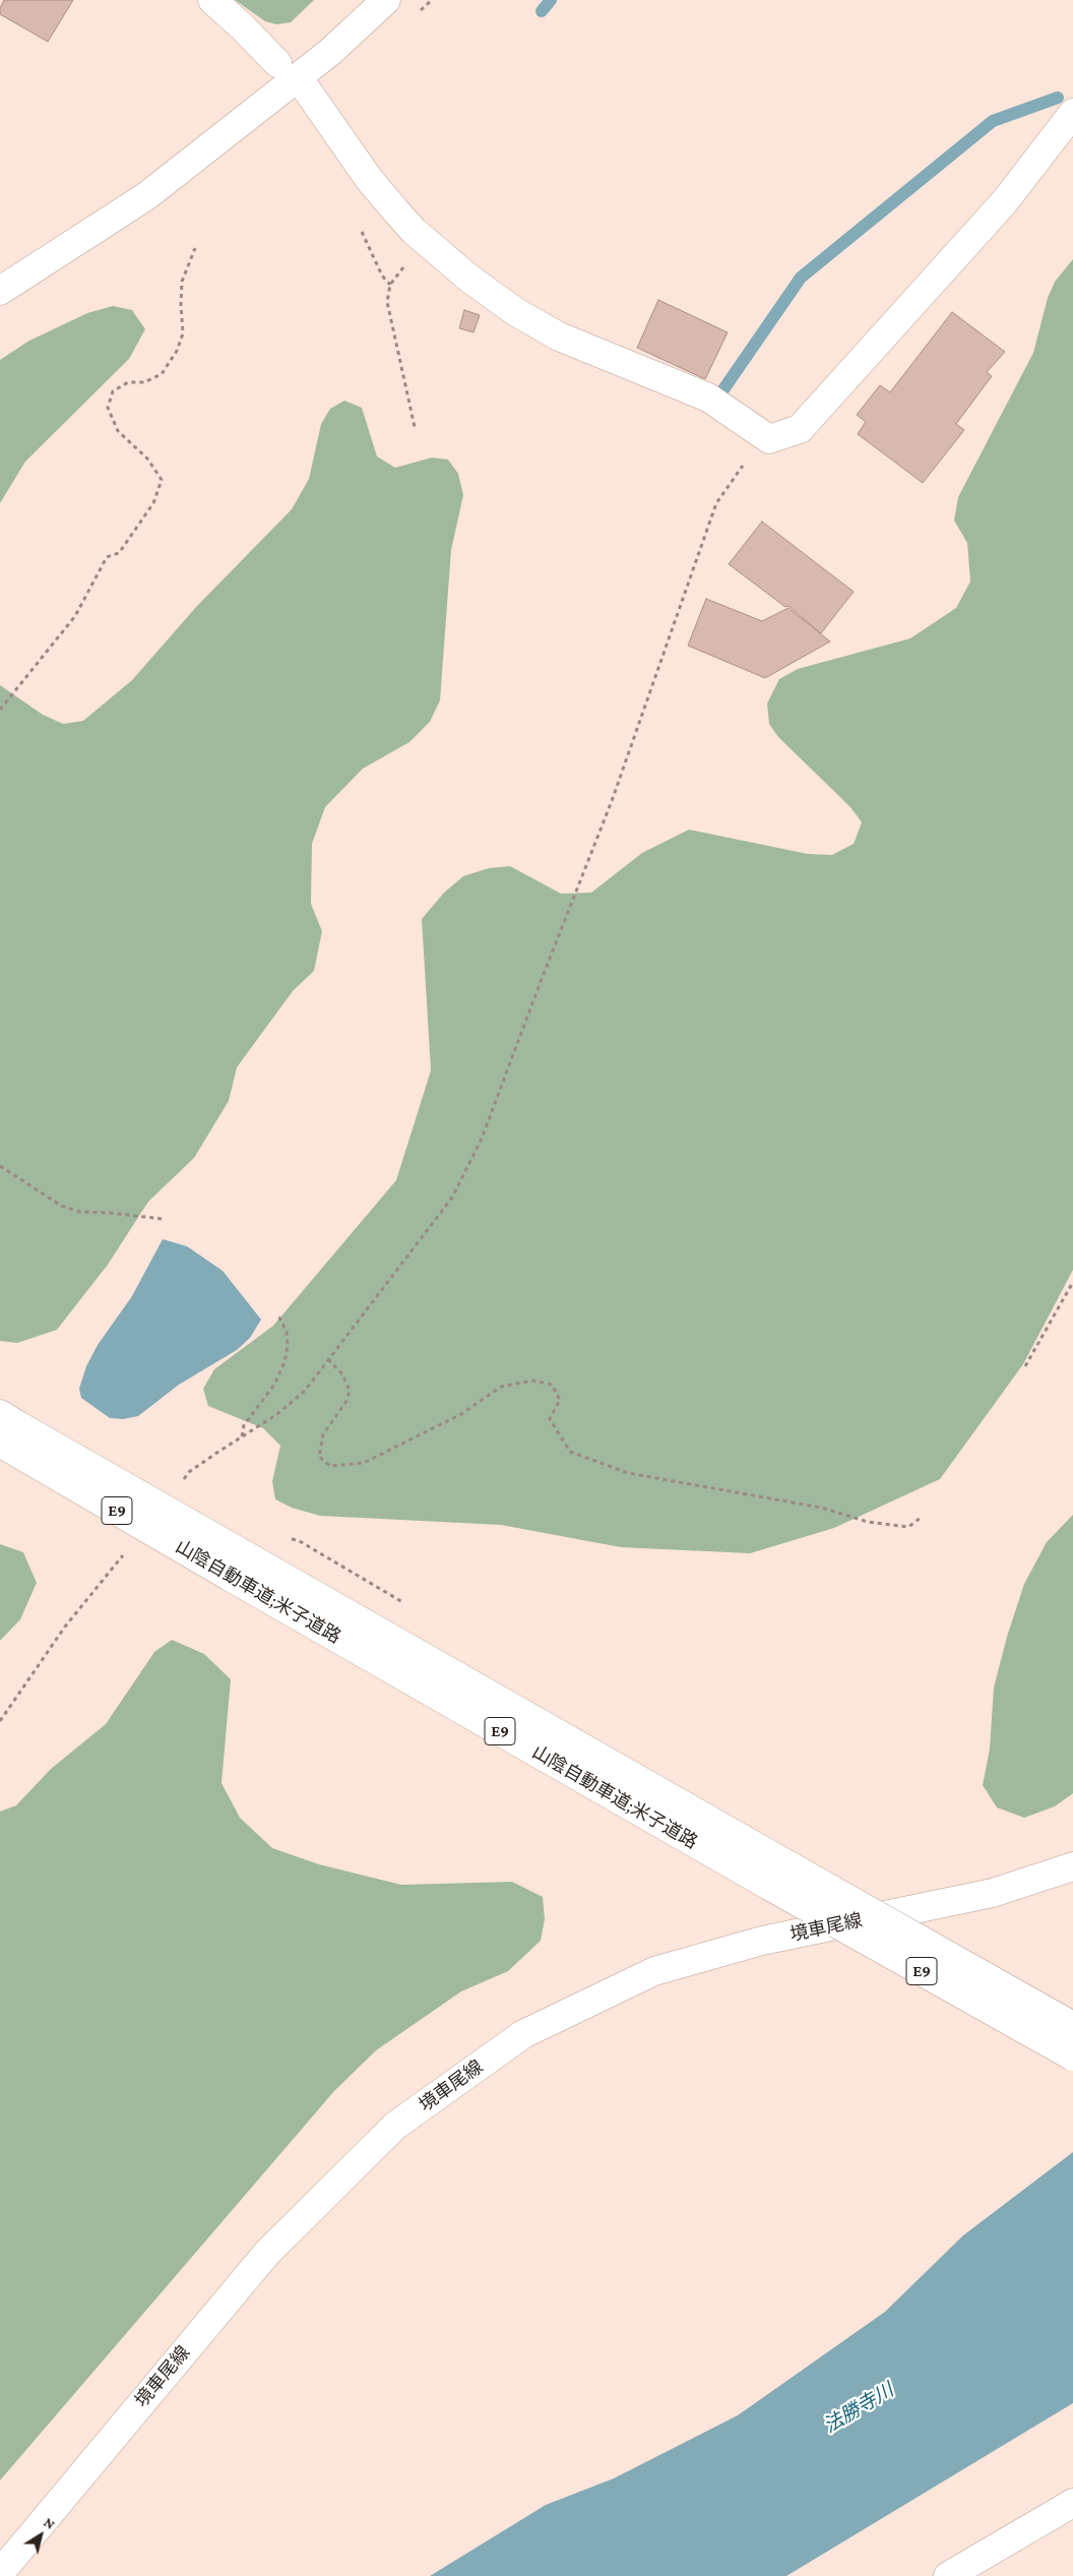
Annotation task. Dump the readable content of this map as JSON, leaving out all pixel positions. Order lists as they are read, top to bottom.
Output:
{
  "streets": {
    "main road": ["E9", "山陰自動車道;米子道路", "境車尾線"]
  },
  "water": ["法勝寺川"],
  "north": "top right"
}
